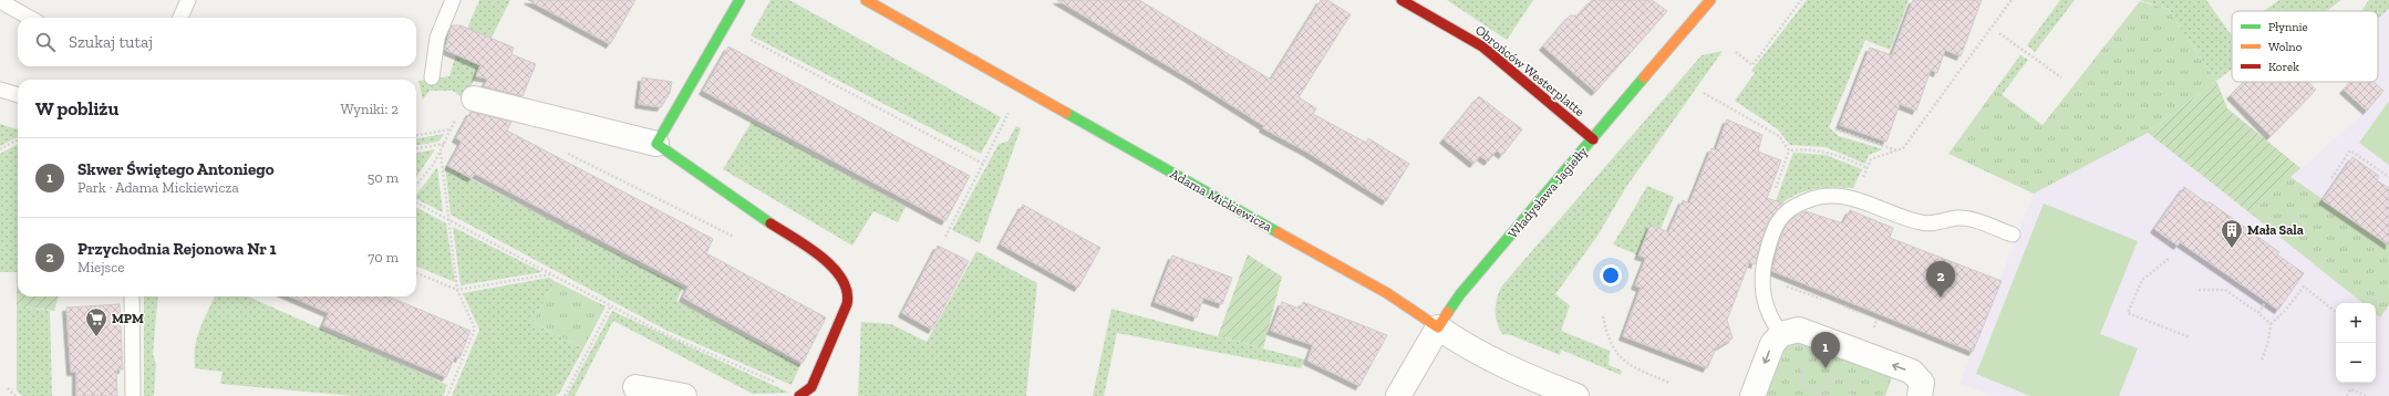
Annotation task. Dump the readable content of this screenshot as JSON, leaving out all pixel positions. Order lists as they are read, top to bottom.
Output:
{
  "streets": {
    "street": ["Obrońców Westerplatte", "Władysława Jagiełły", "Adama Mickiewicza"]
  },
  "crossings": [
    ["Obrońców Westerplatte", "Władysława Jagiełły"],
    ["Władysława Jagiełły", "Adama Mickiewicza"]
  ],
  "places": {
    "building": ["Mała Sala"],
    "supermarket": ["MPM"]
  },
  "legend": ["Płynnie", "Wolno", "Korek"],
  "page": {
    "search": "Szukaj tutaj",
    "heading": ["W pobliżu", "Wyniki: 2"],
    "list": [
      {
        "mark": "1",
        "name": "Skwer Świętego Antoniego",
        "note": "Park · Adama Mickiewicza",
        "value": "50 m"
      },
      {
        "mark": "2",
        "name": "Przychodnia Rejonowa Nr 1",
        "note": "Miejsce",
        "value": "70 m"
      }
    ],
    "pins": ["2", "1"],
    "map_buttons": ["+", "−"]
  }
}
